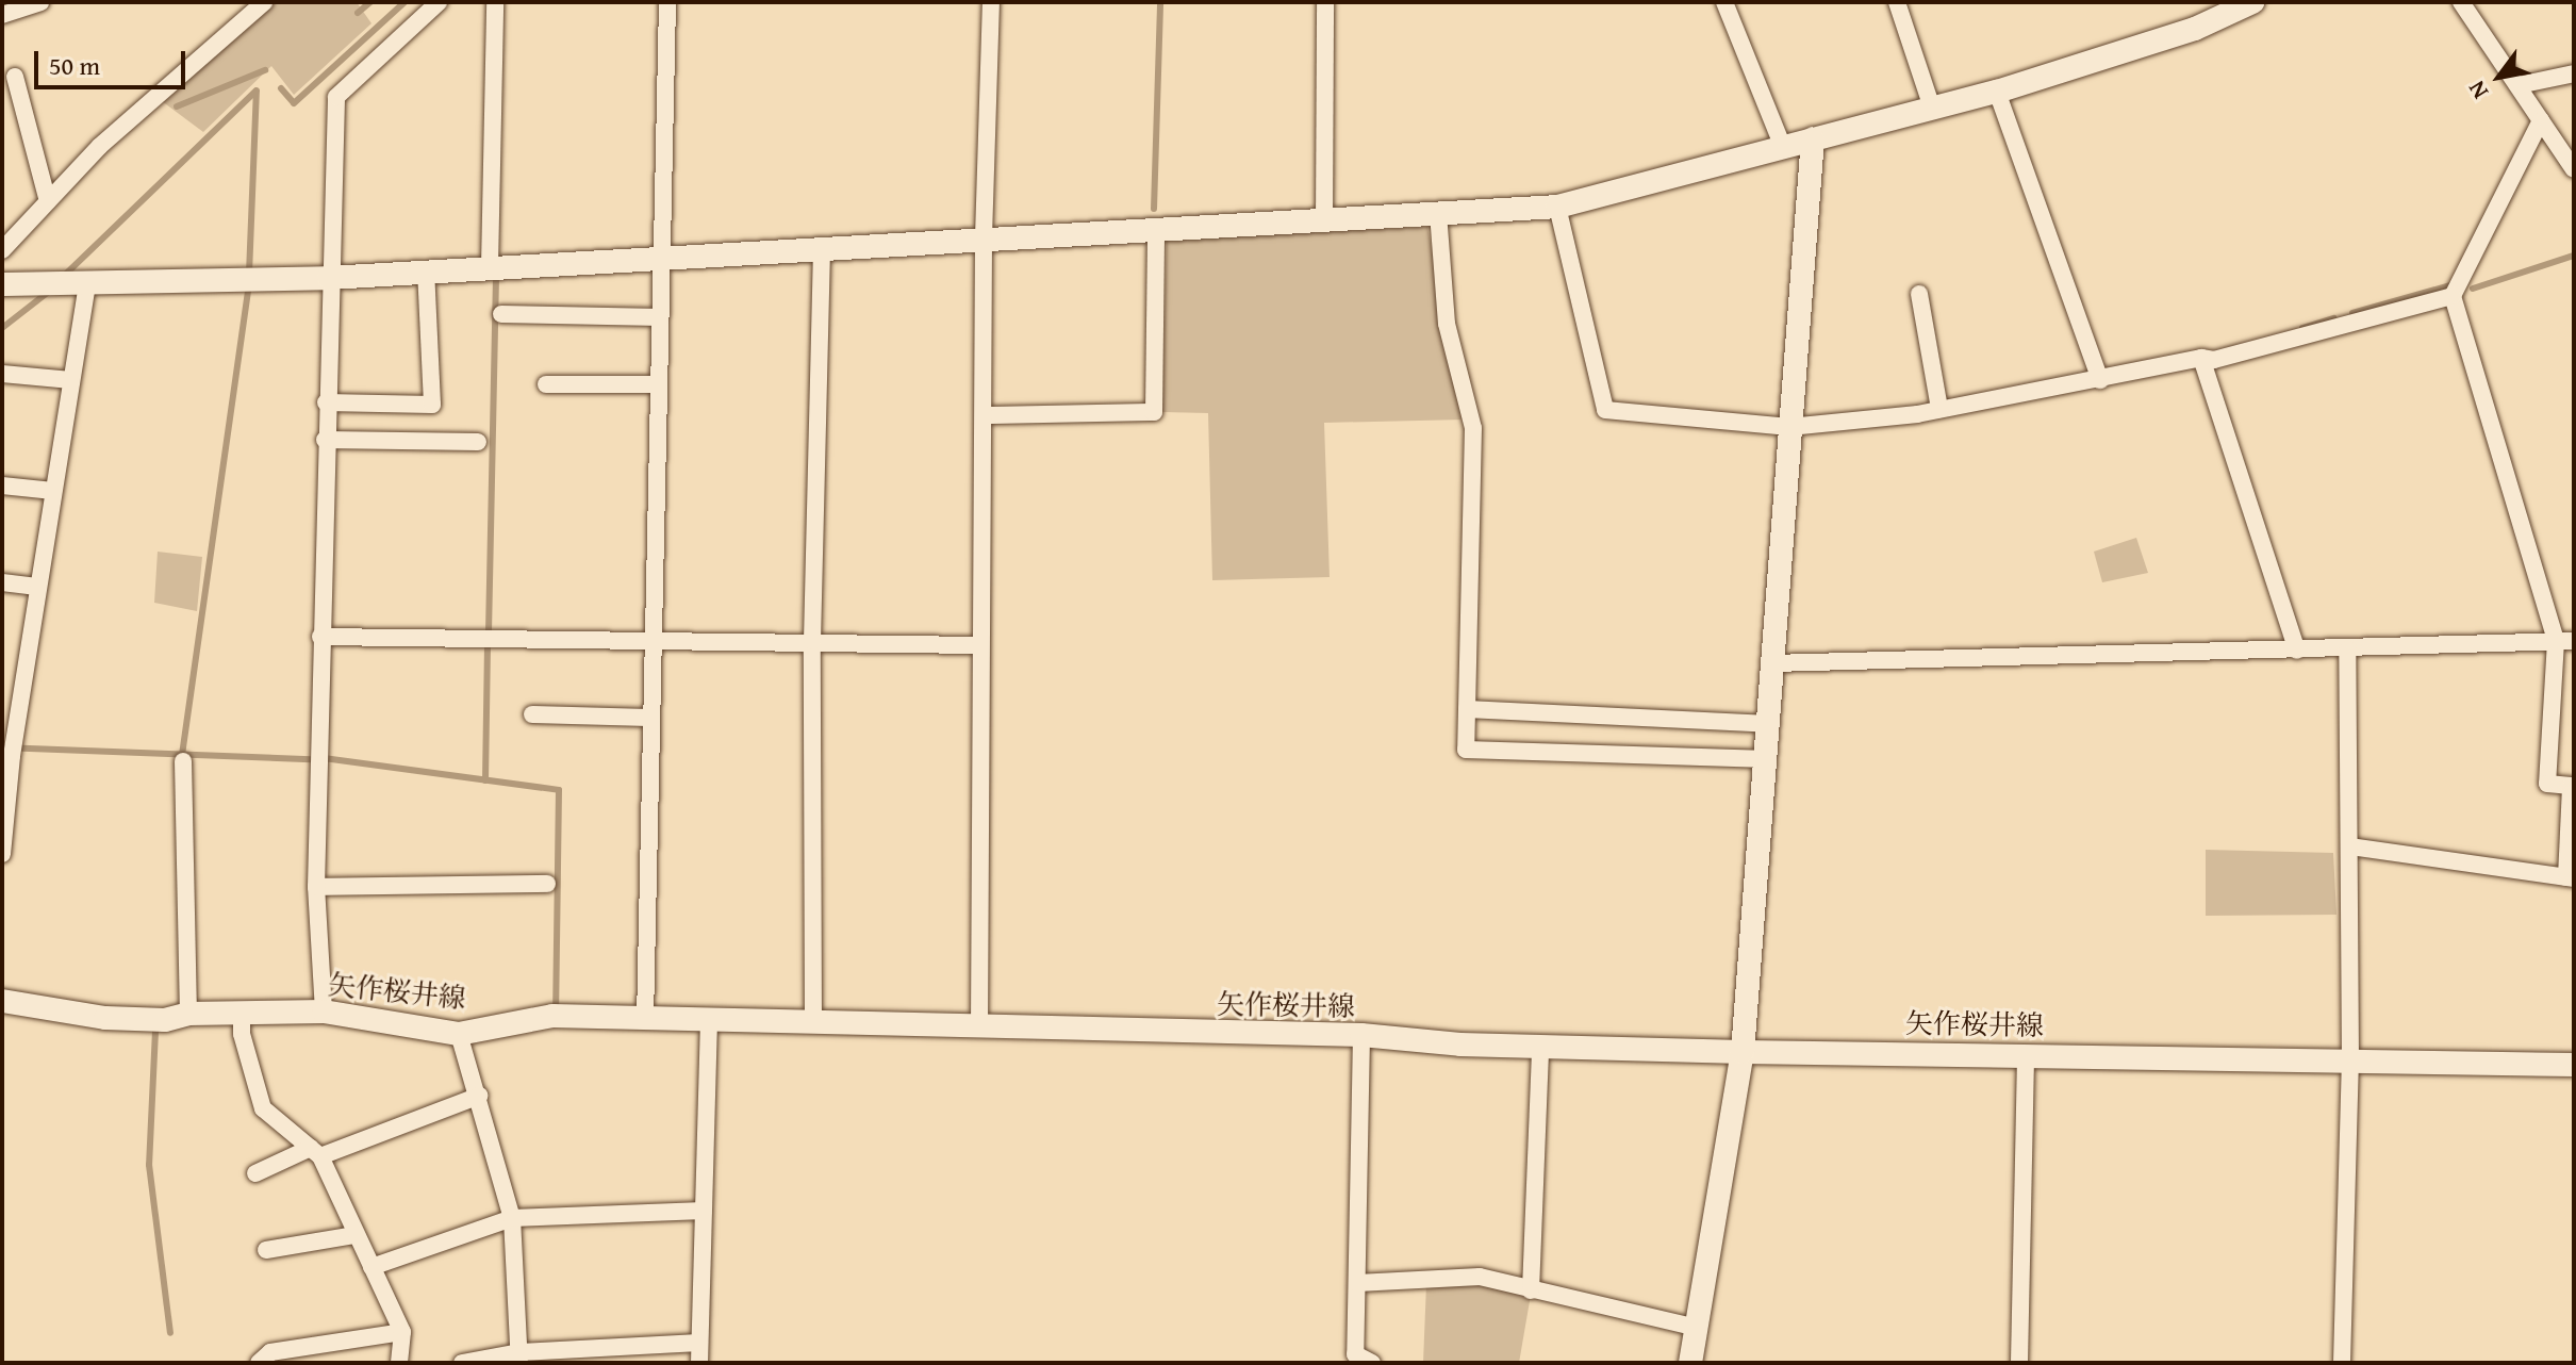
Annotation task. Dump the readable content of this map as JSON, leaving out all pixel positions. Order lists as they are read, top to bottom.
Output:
{
  "streets": {
    "street": ["矢作桜井線"]
  },
  "scale_bar": "50 m",
  "north": "bottom left"
}
